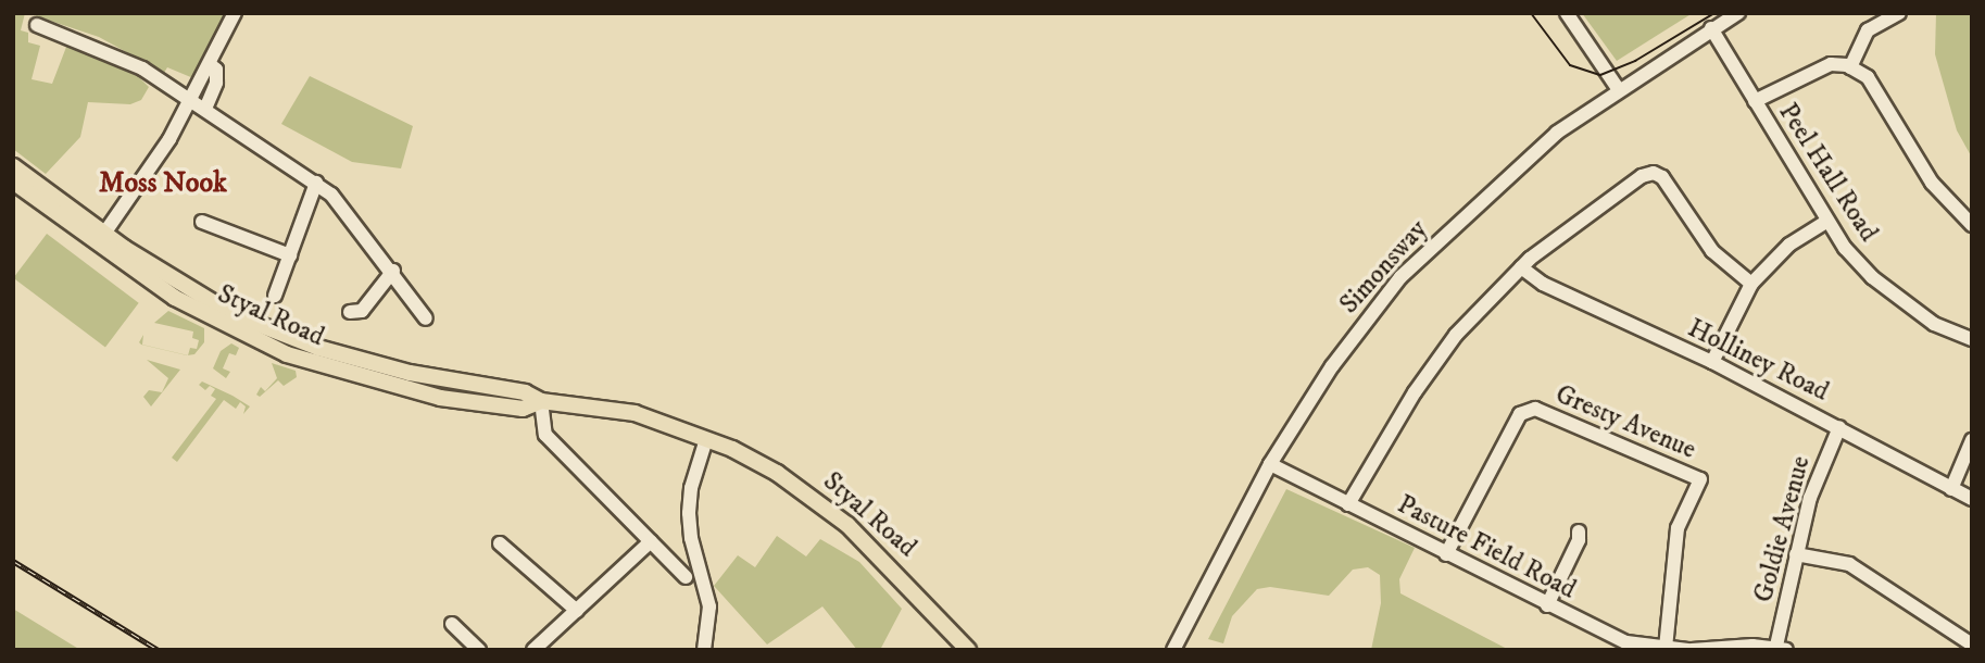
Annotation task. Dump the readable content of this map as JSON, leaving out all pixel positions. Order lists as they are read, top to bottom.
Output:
{
  "streets": {
    "main road": ["Styal Road"],
    "street": [
      "Peel Hall Road",
      "Simonsway",
      "Holliney Road",
      "Gresty Avenue",
      "Goldie Avenue",
      "Pasture Field Road"
    ]
  },
  "crossings": [
    ["Peel Hall Road", "Simonsway"],
    ["Simonsway", "Pasture Field Road"],
    ["Holliney Road", "Goldie Avenue"],
    ["Gresty Avenue", "Pasture Field Road"],
    ["Goldie Avenue", "Pasture Field Road"]
  ],
  "districts": ["Moss Nook"]
}
